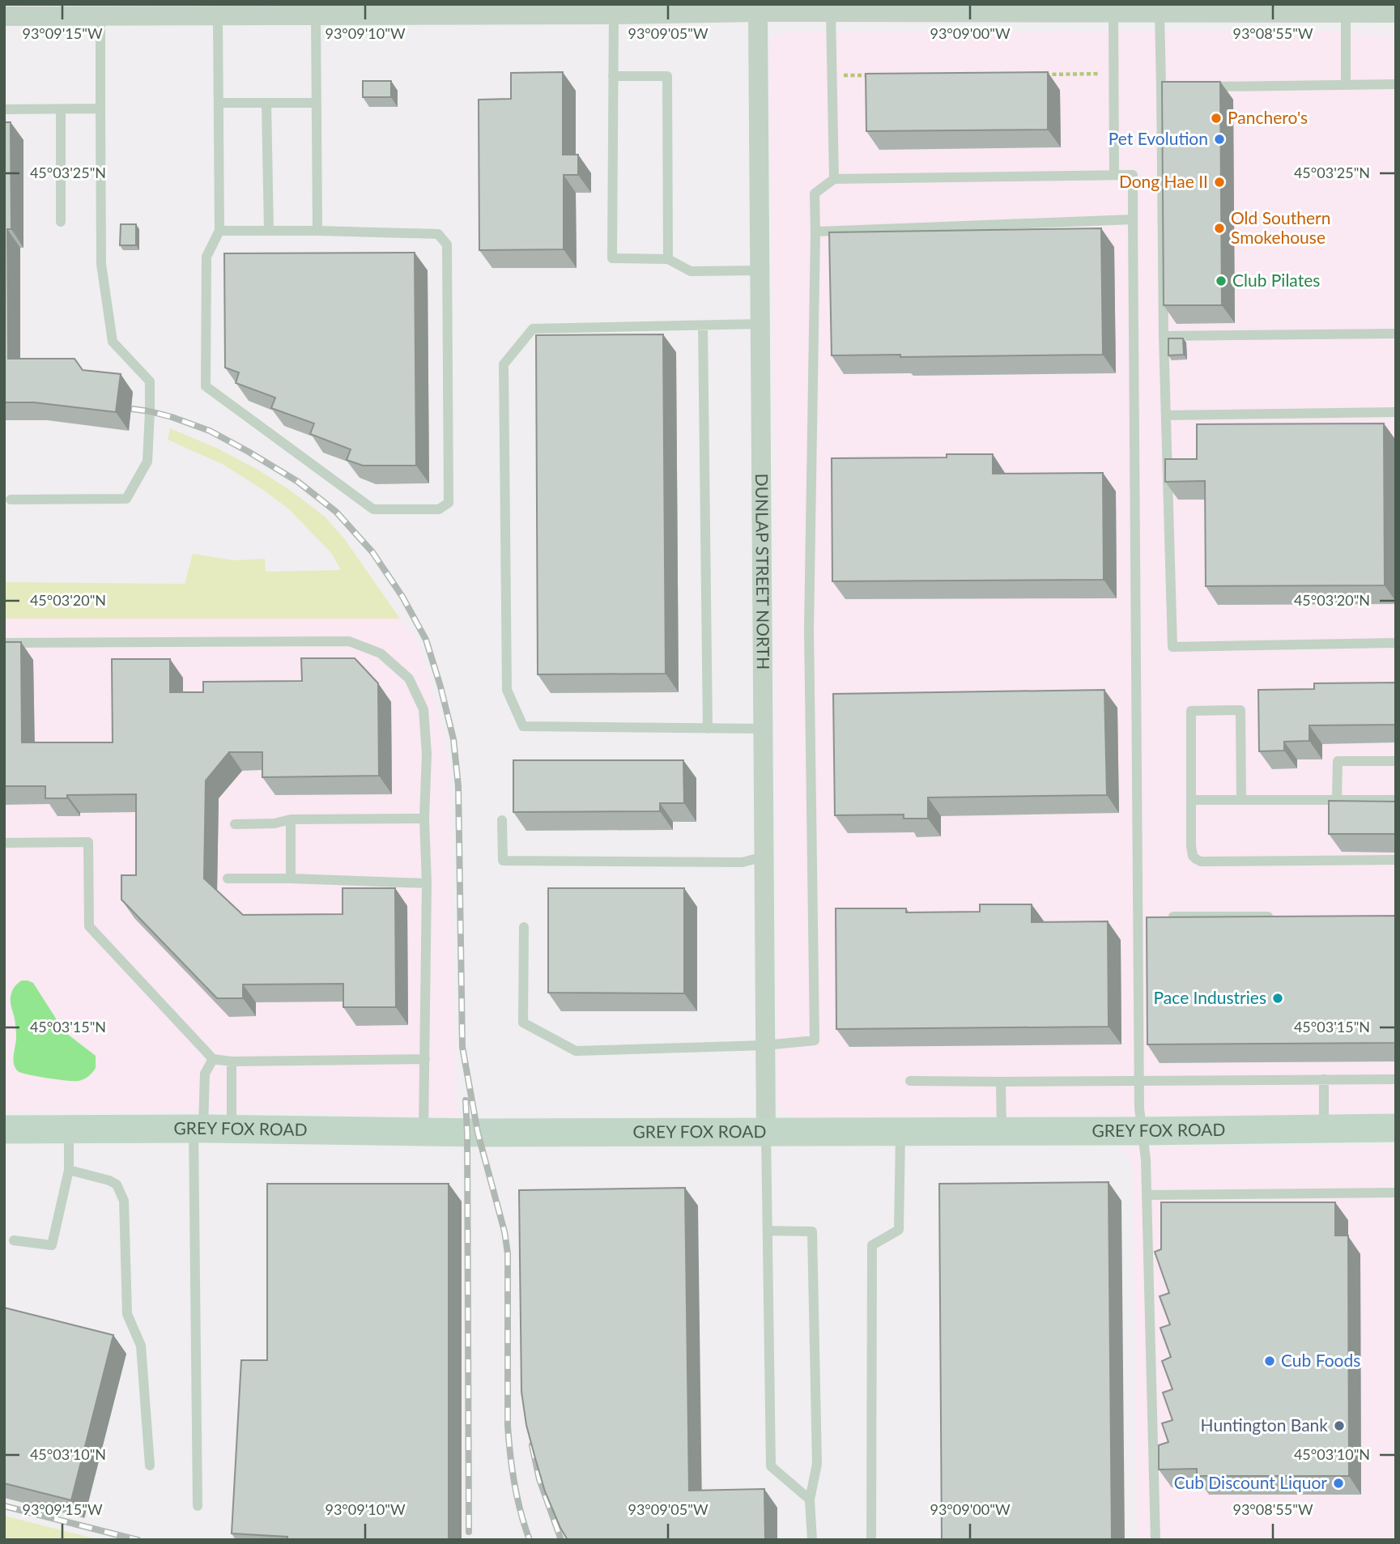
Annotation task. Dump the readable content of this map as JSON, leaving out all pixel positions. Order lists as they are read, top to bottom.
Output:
{
  "streets": {
    "street": ["DUNLAP STREET NORTH", "GREY FOX ROAD"]
  },
  "crossings": [
    ["DUNLAP STREET NORTH", "GREY FOX ROAD"]
  ],
  "places": [
    "Panchero's",
    "Pet Evolution",
    "Dong Hae II",
    "Old Southern Smokehouse",
    "Club Pilates",
    "Pace Industries",
    "Cub Foods",
    "Huntington Bank",
    "Cub Discount Liquor"
  ],
  "coordinates": [
    "93°09'15\"W",
    "93°09'10\"W",
    "93°09'05\"W",
    "93°09'00\"W",
    "93°08'55\"W",
    "45°03'25\"N",
    "45°03'20\"N",
    "45°03'15\"N",
    "45°03'10\"N"
  ]
}
